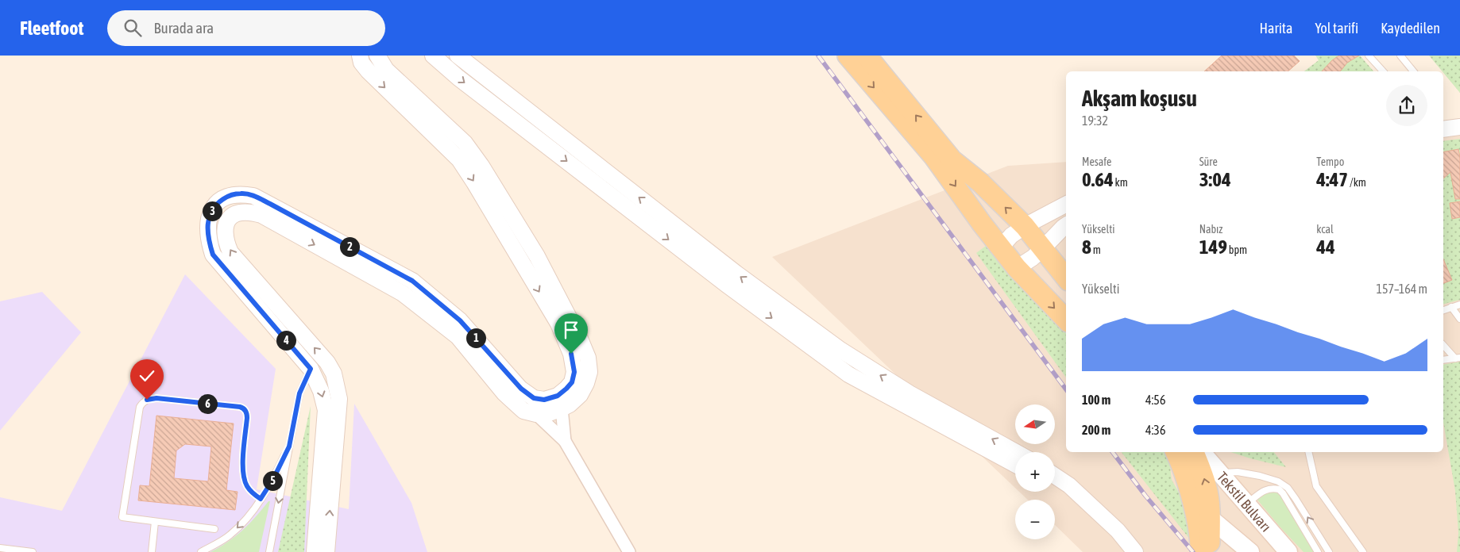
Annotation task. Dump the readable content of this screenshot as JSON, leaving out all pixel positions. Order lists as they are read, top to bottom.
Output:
{
  "streets": {
    "main road": ["Tekstil Bulvarı"]
  },
  "north": "left",
  "page": {
    "header": "Fleetfoot",
    "search": "Burada ara",
    "nav": ["Harita", "Yol tarifi", "Kaydedilen"],
    "heading": ["Akşam koşusu", "19:32"],
    "stats": [
      ["Mesafe", "0.64 km"],
      ["Süre", "3:04"],
      ["Tempo", "4:47 /km"],
      ["Yükselti", "8 m"],
      ["Nabız", "149 bpm"],
      ["kcal", "44"]
    ],
    "pins": [
      "3",
      "2",
      "1",
      "4",
      "6",
      "5"
    ],
    "chart": ["Yükselti", "157–164 m"],
    "list": [
      {
        "name": "100 m",
        "note": "4:56"
      },
      {
        "name": "200 m",
        "note": "4:36"
      }
    ],
    "map_buttons": ["+", "−"]
  }
}
